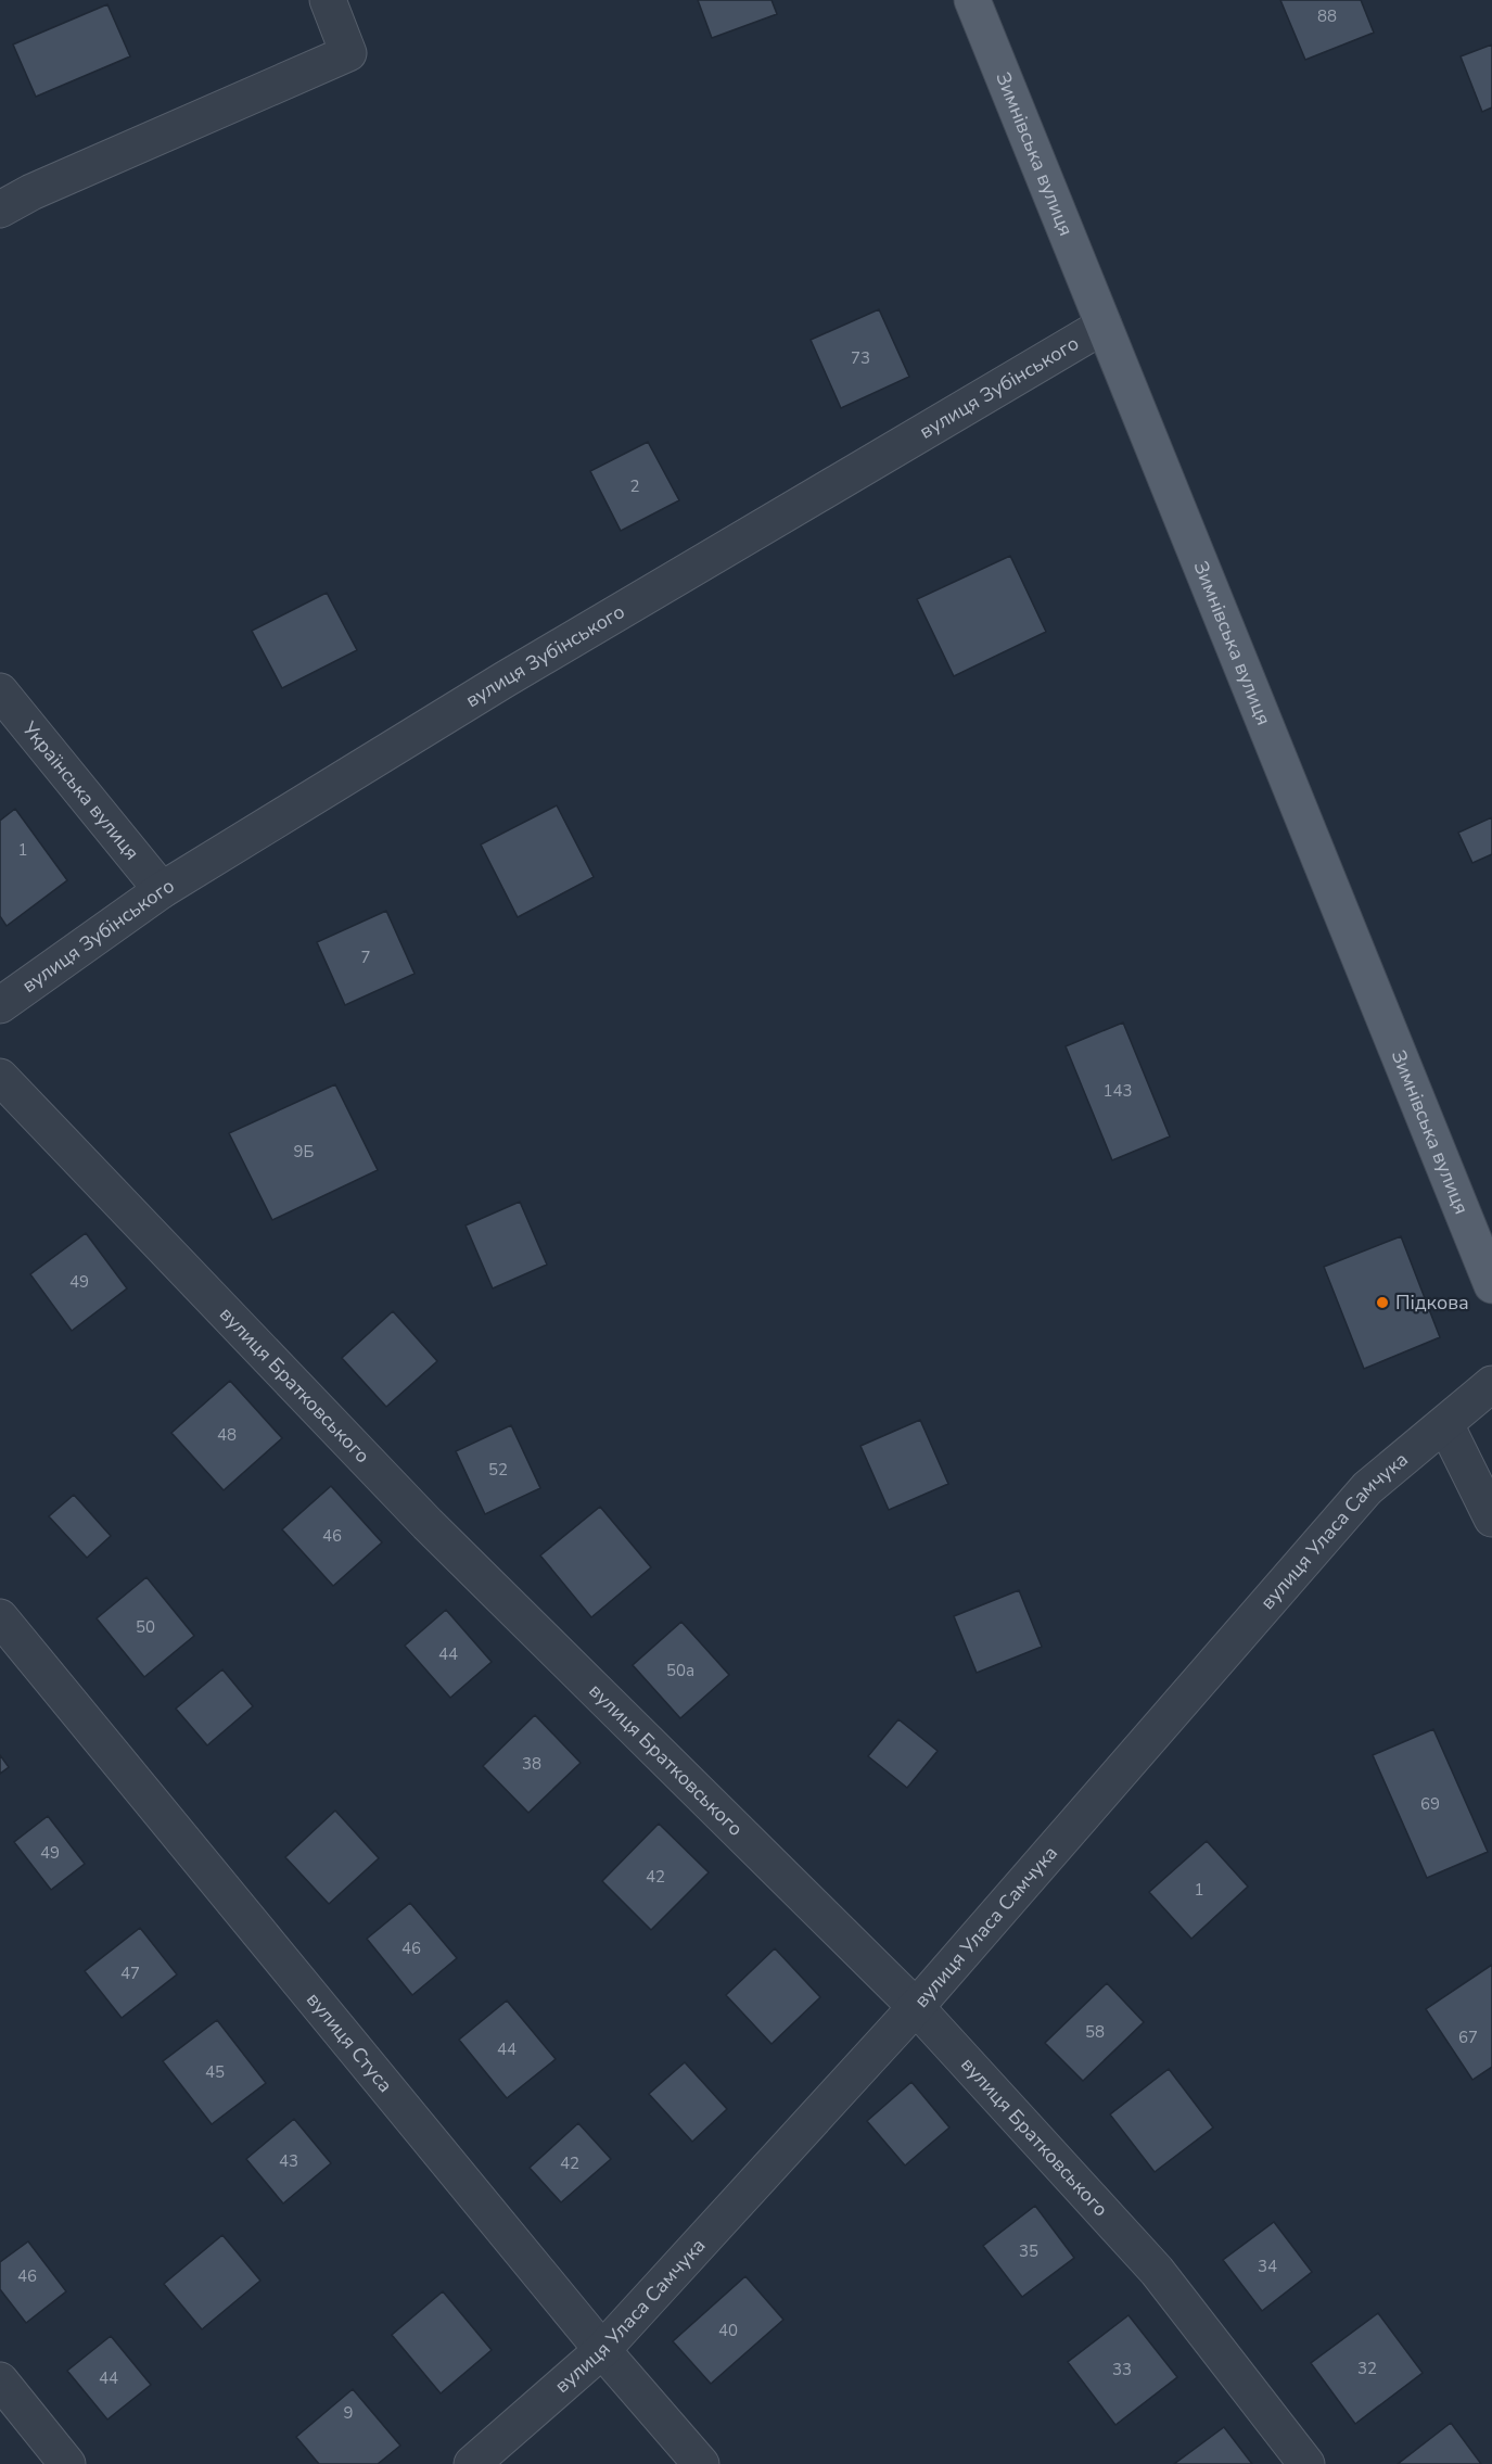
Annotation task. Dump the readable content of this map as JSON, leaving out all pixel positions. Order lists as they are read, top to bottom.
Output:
{
  "streets": {
    "main road": ["Зимнівська вулиця"],
    "street": [
      "вулиця Зубінського",
      "Українська вулиця",
      "вулиця Братковського",
      "вулиця Уласа Самчука",
      "вулиця Стуса"
    ]
  },
  "crossings": [
    ["Зимнівська вулиця", "вулиця Зубінського"],
    ["вулиця Зубінського", "Українська вулиця"],
    ["вулиця Братковського", "вулиця Уласа Самчука"],
    ["вулиця Уласа Самчука", "вулиця Стуса"]
  ],
  "places": ["Підкова"],
  "house_numbers": [
    "88",
    "73",
    "2",
    "1",
    "7",
    "143",
    "9Б",
    "49",
    "48",
    "52",
    "46",
    "50",
    "44",
    "50а",
    "38",
    "69",
    "49",
    "42",
    "1",
    "46",
    "47",
    "58",
    "67",
    "44",
    "45",
    "43",
    "42",
    "35",
    "34",
    "46",
    "40",
    "32",
    "33",
    "44",
    "9"
  ]
}
